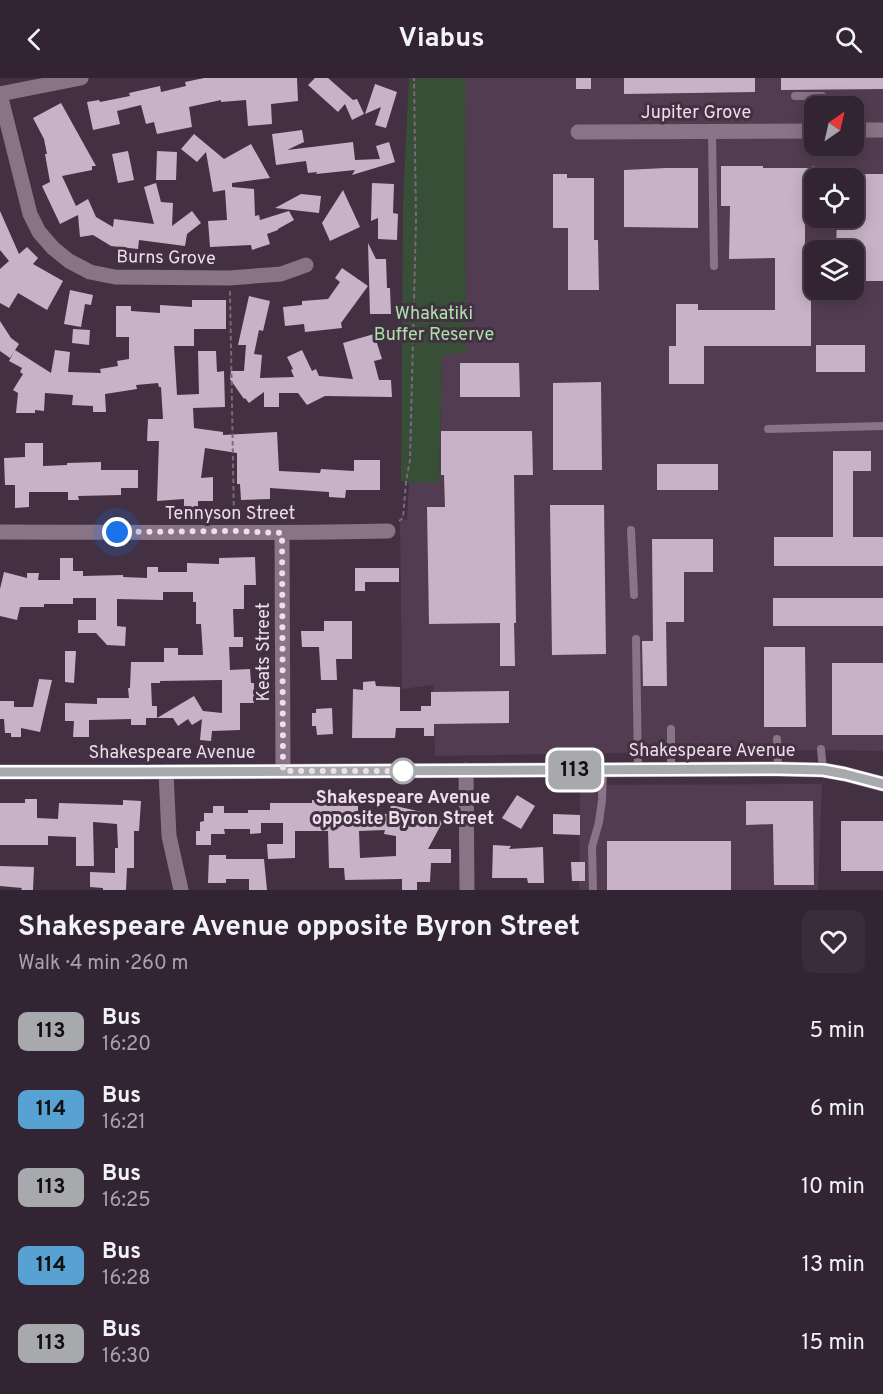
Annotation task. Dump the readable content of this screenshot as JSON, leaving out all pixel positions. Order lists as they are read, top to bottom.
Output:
{
  "streets": {
    "street": [
      "Jupiter Grove",
      "Burns Grove",
      "Tennyson Street",
      "Keats Street",
      "Shakespeare Avenue"
    ]
  },
  "crossings": [
    ["Tennyson Street", "Keats Street"],
    ["Keats Street", "Shakespeare Avenue"]
  ],
  "parks": ["Whakatiki Buffer Reserve"],
  "places": ["Shakespeare Avenue opposite Byron Street"],
  "lines": ["bus line 113"],
  "north": "top right",
  "page": {
    "header": "Viabus",
    "on_map": "113",
    "heading": ["Shakespeare Avenue opposite Byron Street", "Walk · 4 min · 260 m"],
    "list": [
      {
        "mark": "113",
        "name": "Bus",
        "note": "16:20",
        "value": "5 min"
      },
      {
        "mark": "114",
        "name": "Bus",
        "note": "16:21",
        "value": "6 min"
      },
      {
        "mark": "113",
        "name": "Bus",
        "note": "16:25",
        "value": "10 min"
      },
      {
        "mark": "114",
        "name": "Bus",
        "note": "16:28",
        "value": "13 min"
      },
      {
        "mark": "113",
        "name": "Bus",
        "note": "16:30",
        "value": "15 min"
      }
    ]
  }
}
